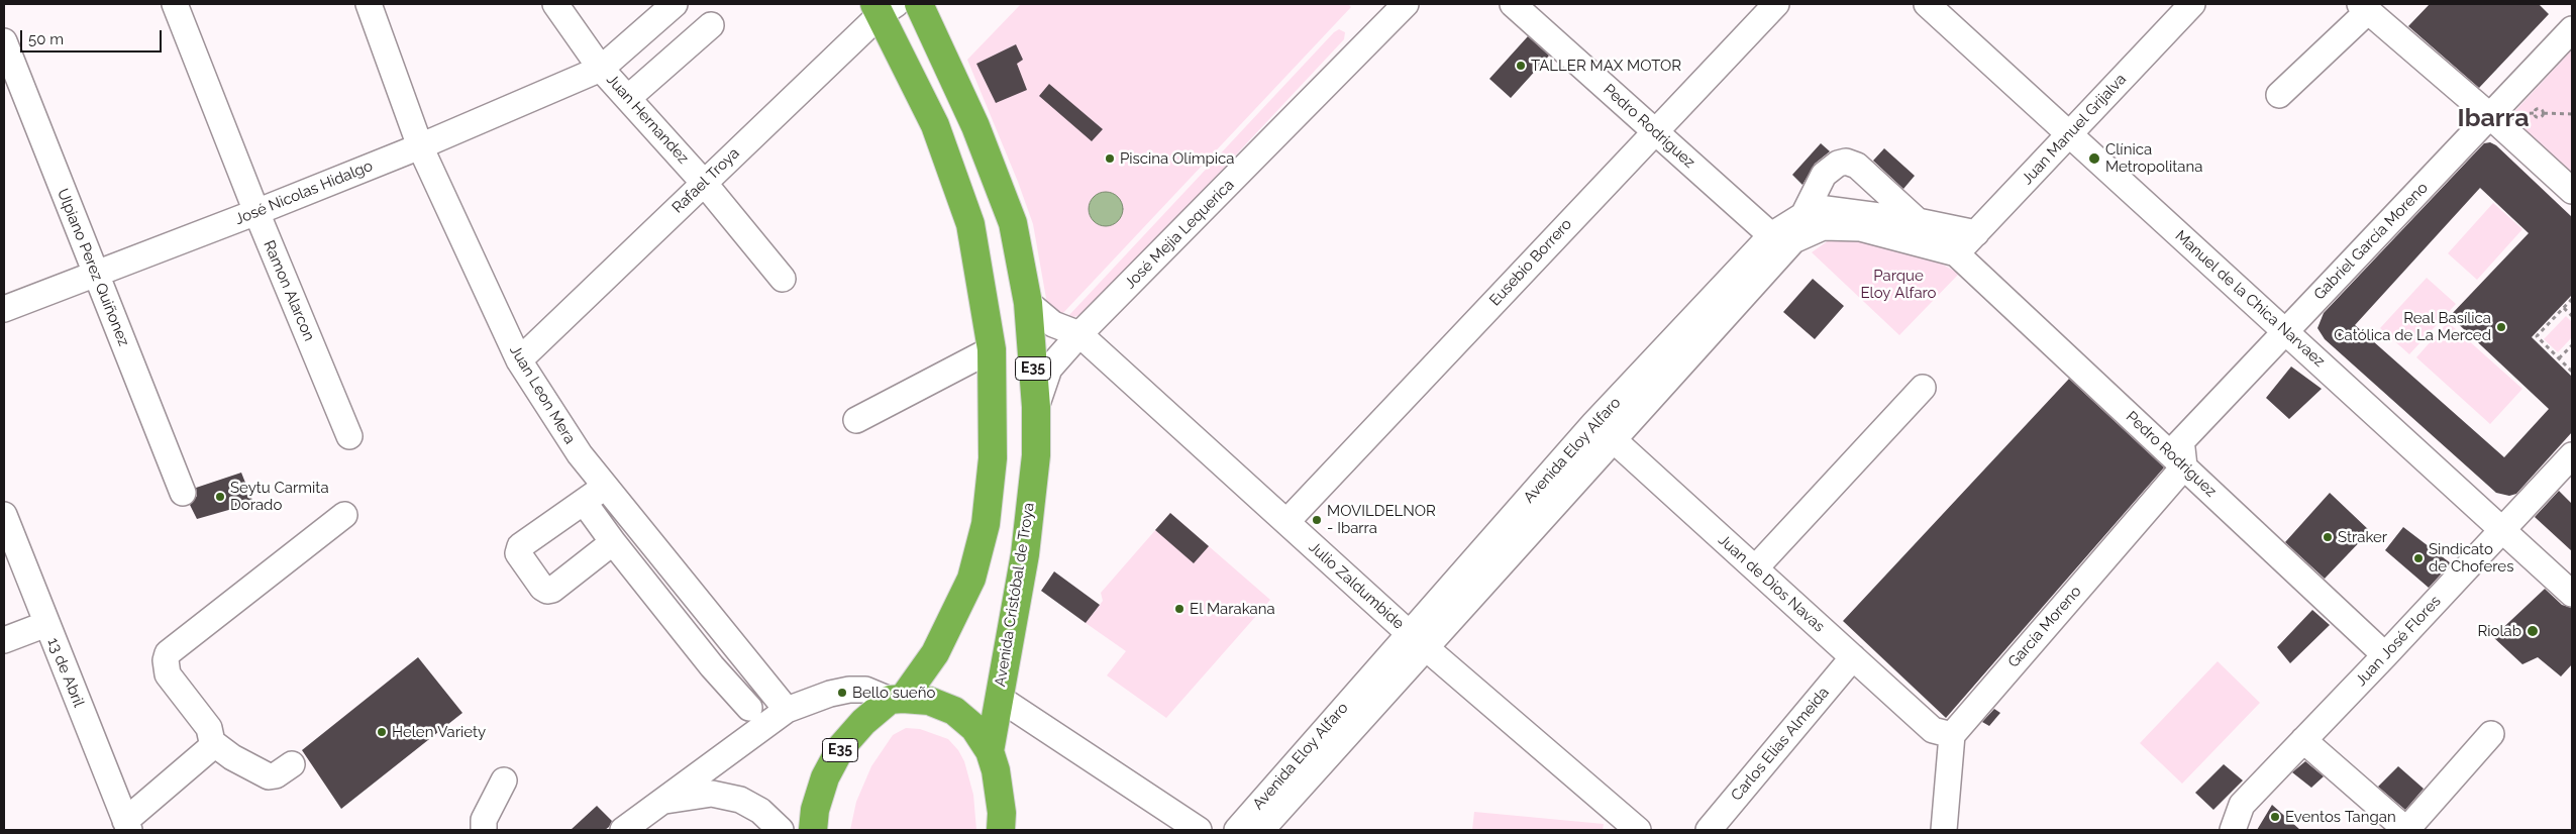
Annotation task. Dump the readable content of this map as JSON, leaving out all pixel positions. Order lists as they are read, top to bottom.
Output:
{
  "streets": {
    "highway": ["E35", "Avenida Cristóbal de Troya"],
    "street": [
      "Juan Hernandez",
      "Pedro Rodriguez",
      "Juan Manuel Grijalva",
      "Rafael Troya",
      "José Nicolas Hidalgo",
      "José Mejia Lequerica",
      "Gabriel García Moreno",
      "Eusebio Borrero",
      "Ulpiano Perez Quiñonez",
      "Ramon Alarcon",
      "Manuel de la Chica Narvaez",
      "Juan Leon Mera",
      "Avenida Eloy Alfaro",
      "Juan de Dios Navas",
      "Julio Zaldumbide",
      "García Moreno",
      "Juan José Flores",
      "13 de Abril",
      "Carlos Elias Almeida"
    ]
  },
  "crossings": [
    ["Juan Hernandez", "Rafael Troya"],
    ["Juan Hernandez", "José Nicolas Hidalgo"],
    ["Pedro Rodriguez", "Juan Manuel Grijalva"],
    ["Pedro Rodriguez", "Gabriel García Moreno"],
    ["Pedro Rodriguez", "Eusebio Borrero"],
    ["Pedro Rodriguez", "Avenida Eloy Alfaro"],
    ["Pedro Rodriguez", "García Moreno"],
    ["Pedro Rodriguez", "Juan José Flores"],
    ["Juan Manuel Grijalva", "Manuel de la Chica Narvaez"],
    ["Juan Manuel Grijalva", "Avenida Eloy Alfaro"],
    ["Rafael Troya", "E35"],
    ["Rafael Troya", "Juan Leon Mera"],
    ["José Nicolas Hidalgo", "Ulpiano Perez Quiñonez"],
    ["José Nicolas Hidalgo", "Ramon Alarcon"],
    ["José Nicolas Hidalgo", "Juan Leon Mera"],
    ["José Mejia Lequerica", "Julio Zaldumbide"],
    ["José Mejia Lequerica", "Avenida Cristóbal de Troya"],
    ["Gabriel García Moreno", "Manuel de la Chica Narvaez"],
    ["Gabriel García Moreno", "García Moreno"],
    ["Eusebio Borrero", "Julio Zaldumbide"],
    ["Manuel de la Chica Narvaez", "Juan José Flores"],
    ["E35", "Avenida Cristóbal de Troya"],
    ["Avenida Eloy Alfaro", "Juan de Dios Navas"],
    ["Avenida Eloy Alfaro", "Julio Zaldumbide"],
    ["Juan de Dios Navas", "García Moreno"],
    ["Juan de Dios Navas", "Carlos Elias Almeida"]
  ],
  "districts": ["Ibarra"],
  "parks": ["Parque Eloy Alfaro"],
  "places": [
    "TALLER MAX MOTOR",
    "Piscina Olímpica",
    "Clínica Metropolitana",
    "Real Basílica Católica de La Merced",
    "Seytu Carmita Dorado",
    "MOVILDELNOR - Ibarra",
    "Straker",
    "Sindicato de Choferes",
    "El Marakana",
    "Riolab",
    "Bello sueño",
    "Helen Variety",
    "Eventos Tangan"
  ],
  "scale_bar": "50 m"
}
